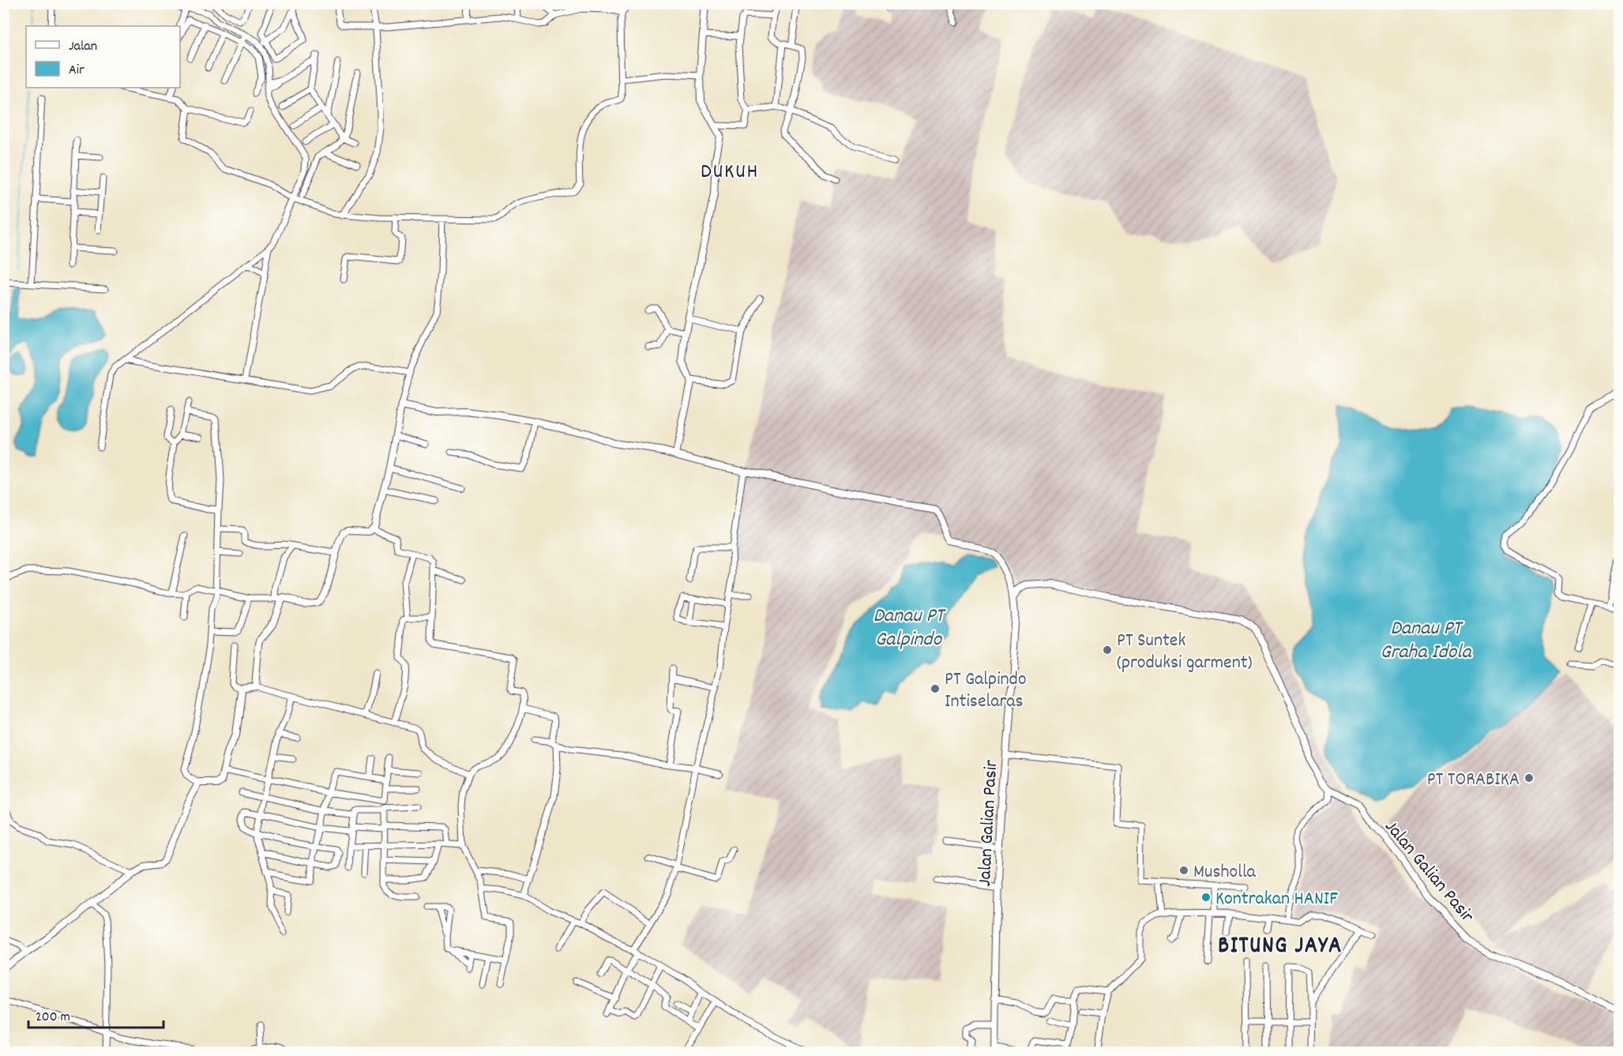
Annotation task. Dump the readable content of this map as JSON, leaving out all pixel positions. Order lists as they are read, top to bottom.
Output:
{
  "streets": {
    "street": ["Jalan Galian Pasir"]
  },
  "districts": ["DUKUH", "BITUNG JAYA"],
  "water": ["Danau PT Galpindo", "Danau PT Graha Idola"],
  "places": [
    "PT Suntek (produksi garment)",
    "PT Galpindo Intiselaras",
    "PT TORABIKA",
    "Musholla",
    "Kontrakan HANIF"
  ],
  "legend": ["Jalan", "Air"],
  "scale_bar": "200 m"
}
